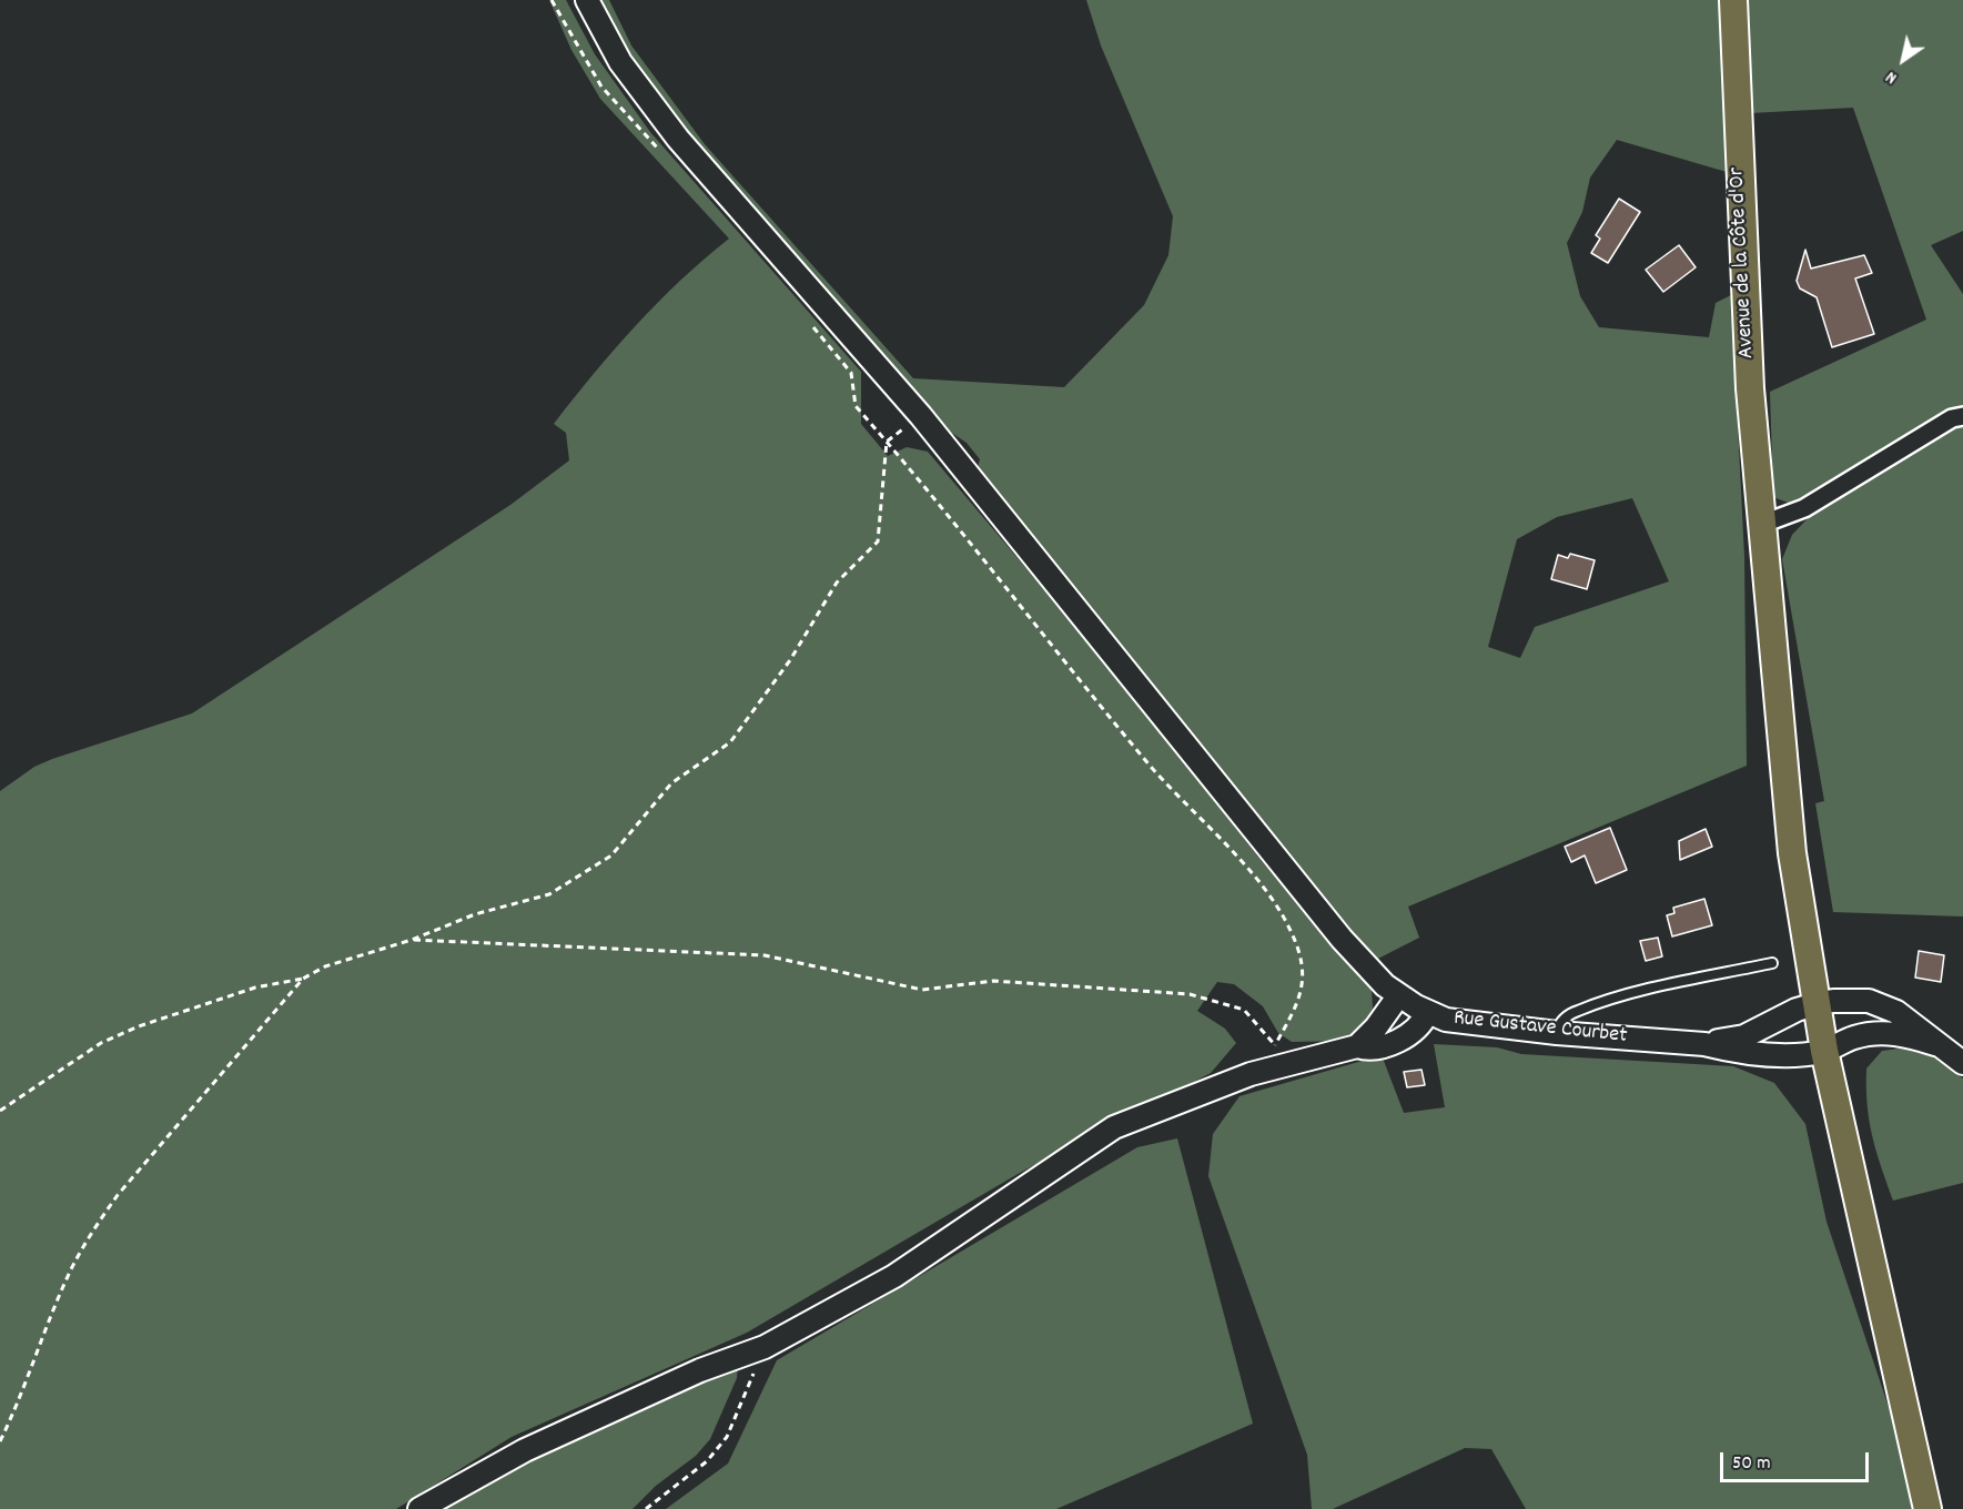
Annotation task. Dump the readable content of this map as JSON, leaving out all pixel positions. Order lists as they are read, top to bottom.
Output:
{
  "streets": {
    "main road": ["Avenue de la Côte d'Or"],
    "street": ["Rue Gustave Courbet"]
  },
  "crossings": [
    ["Avenue de la Côte d'Or", "Rue Gustave Courbet"]
  ],
  "scale_bar": "50 m",
  "north": "bottom left"
}
